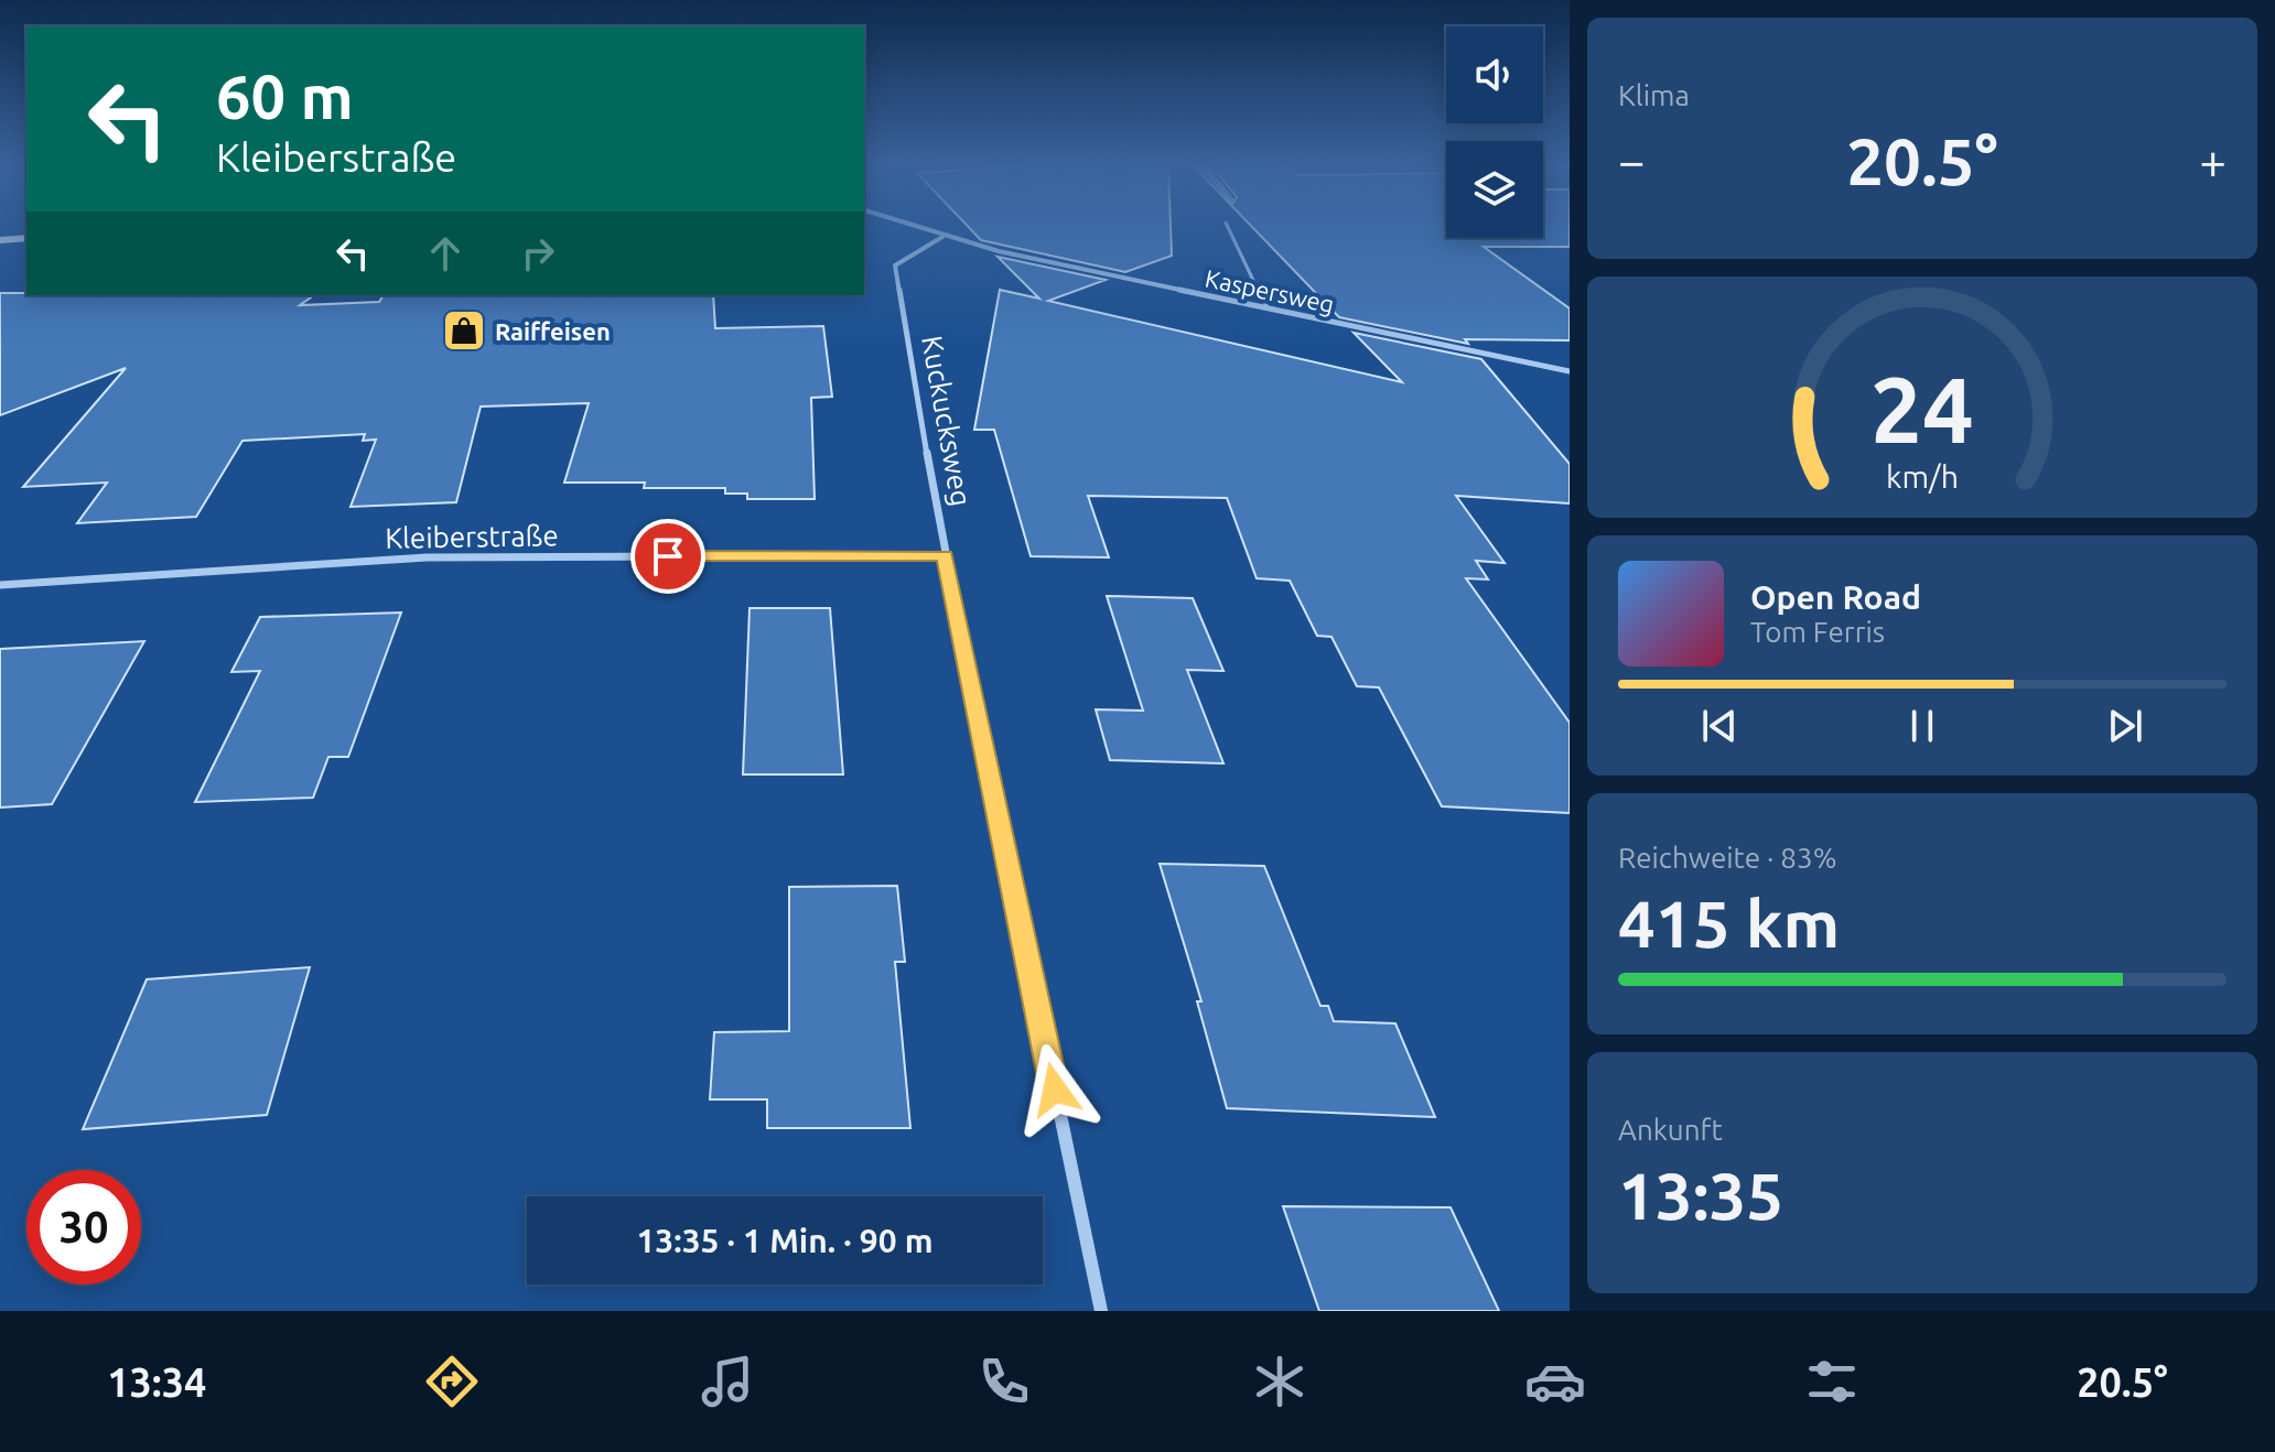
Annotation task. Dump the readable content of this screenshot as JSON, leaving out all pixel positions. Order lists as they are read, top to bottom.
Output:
{
  "streets": {
    "street": ["Kaspersweg", "Kuckucksweg", "Kleiberstraße"]
  },
  "crossings": [
    ["Kaspersweg", "Kuckucksweg"],
    ["Kuckucksweg", "Kleiberstraße"]
  ],
  "places": {
    "shop": ["Raiffeisen"]
  },
  "page": {
    "tile": [
      "Klima",
      ["Reichweite · 83%", "415 km"],
      ["Ankunft", "13:35"]
    ],
    "turn": ["60 m", "Kleiberstraße"],
    "heat": ["−", "20.5°", "+"],
    "song": ["Open Road", "Tom Ferris"],
    "limit": "30",
    "trip": "13:35 · 1 Min. · 90 m",
    "tabs": ["13:34", "20.5°"],
    "gauge": ["24", "km/h"]
  }
}
